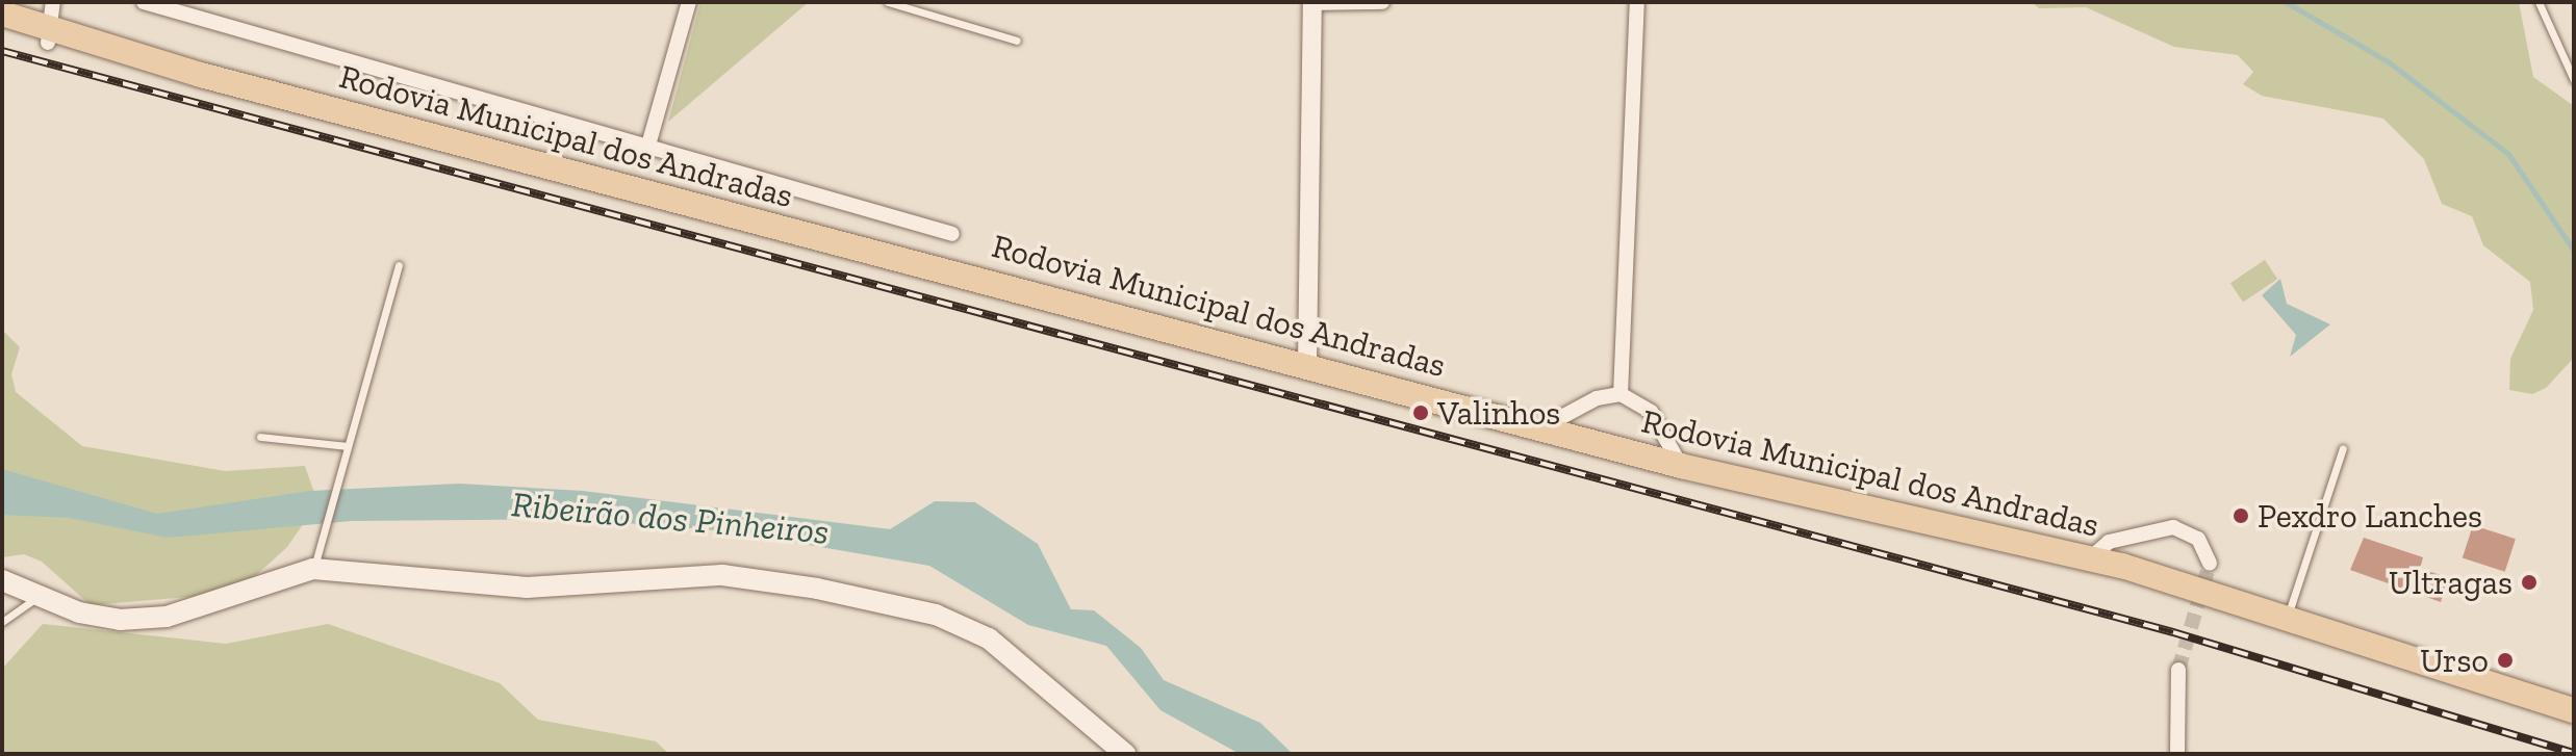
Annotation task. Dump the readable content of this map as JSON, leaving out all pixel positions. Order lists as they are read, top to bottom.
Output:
{
  "streets": {
    "main road": ["Rodovia Municipal dos Andradas"]
  },
  "water": ["Ribeirão dos Pinheiros"],
  "places": [
    "Valinhos",
    "Pexdro Lanches",
    "Ultragas",
    "Urso"
  ]
}
